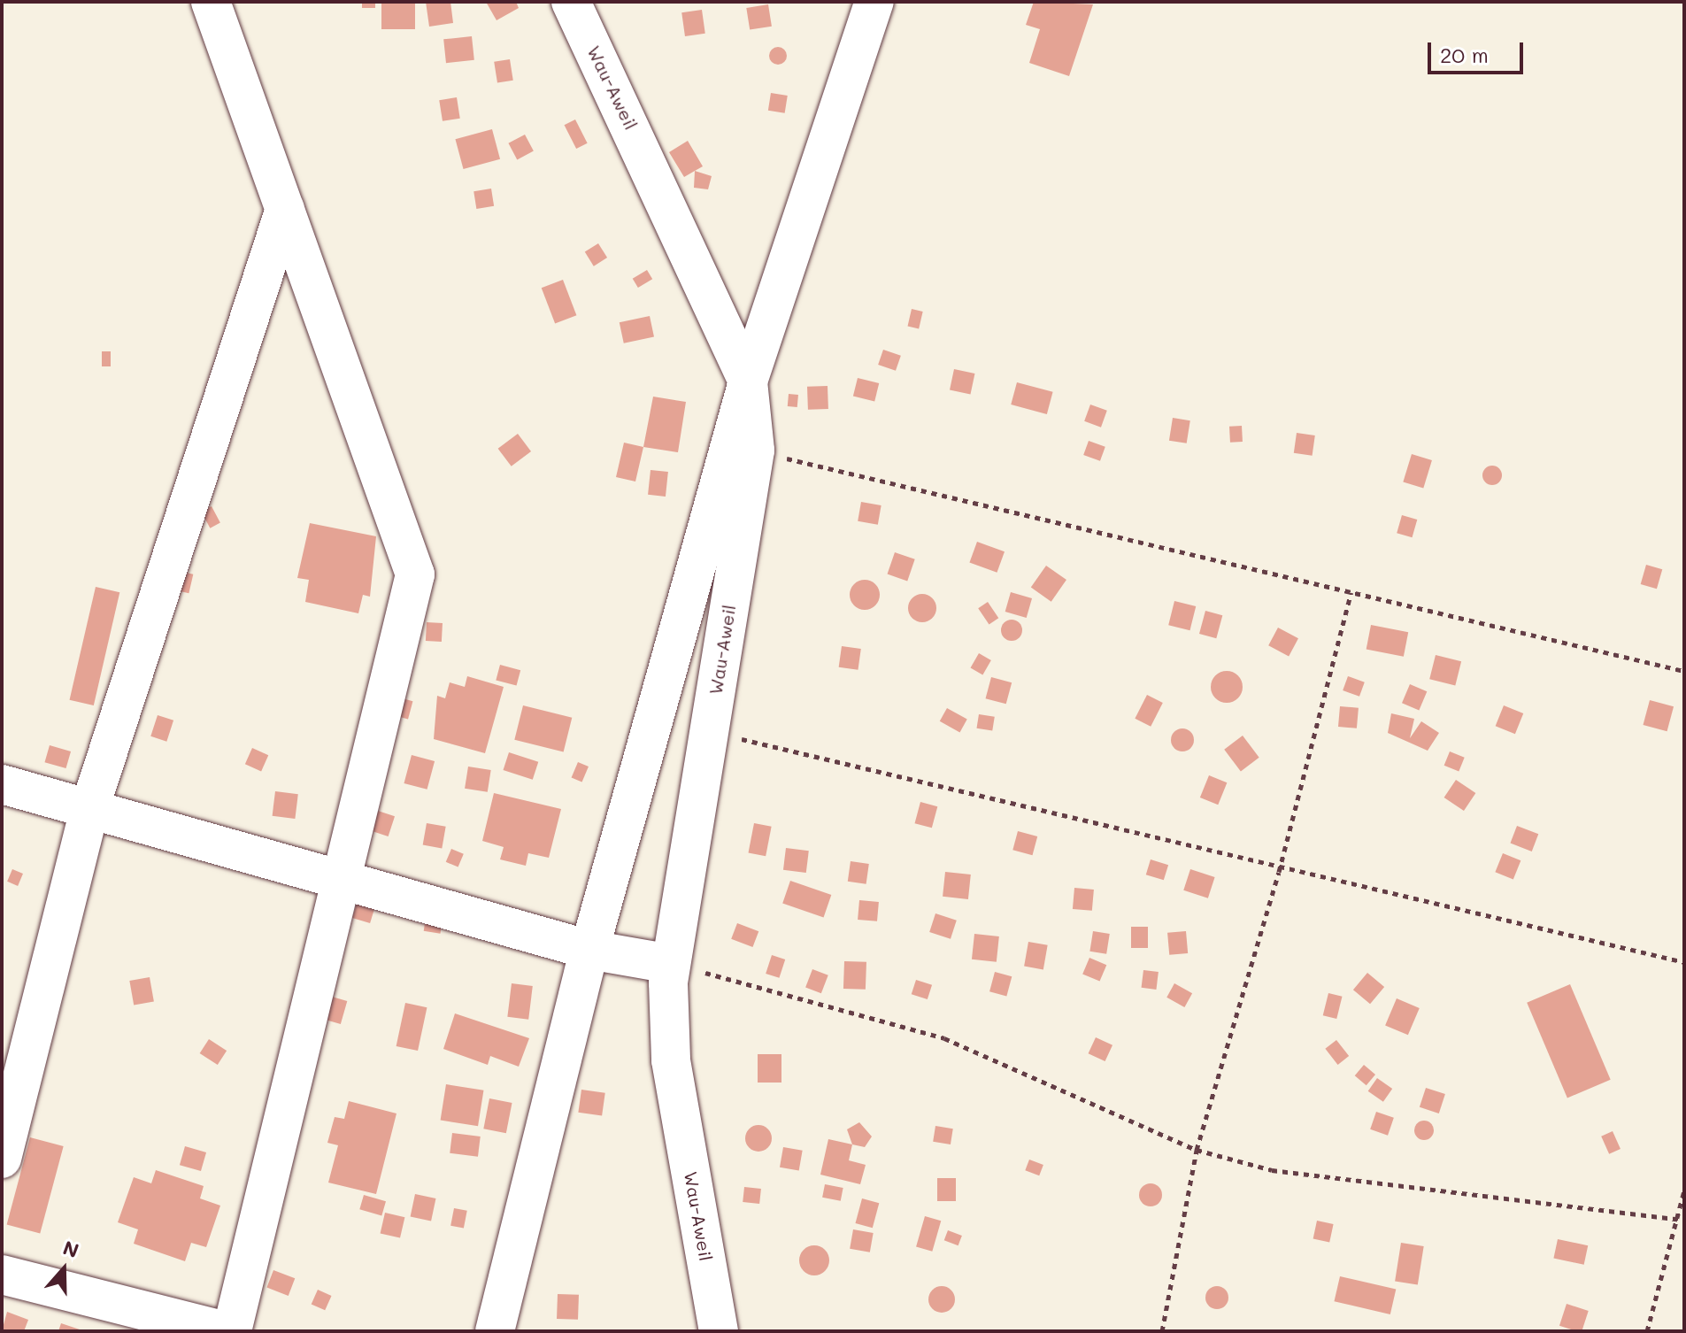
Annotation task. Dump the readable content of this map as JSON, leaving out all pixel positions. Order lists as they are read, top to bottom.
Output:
{
  "streets": {
    "street": ["Wau-Aweil"]
  },
  "scale_bar": "20 m",
  "north": "top"
}
